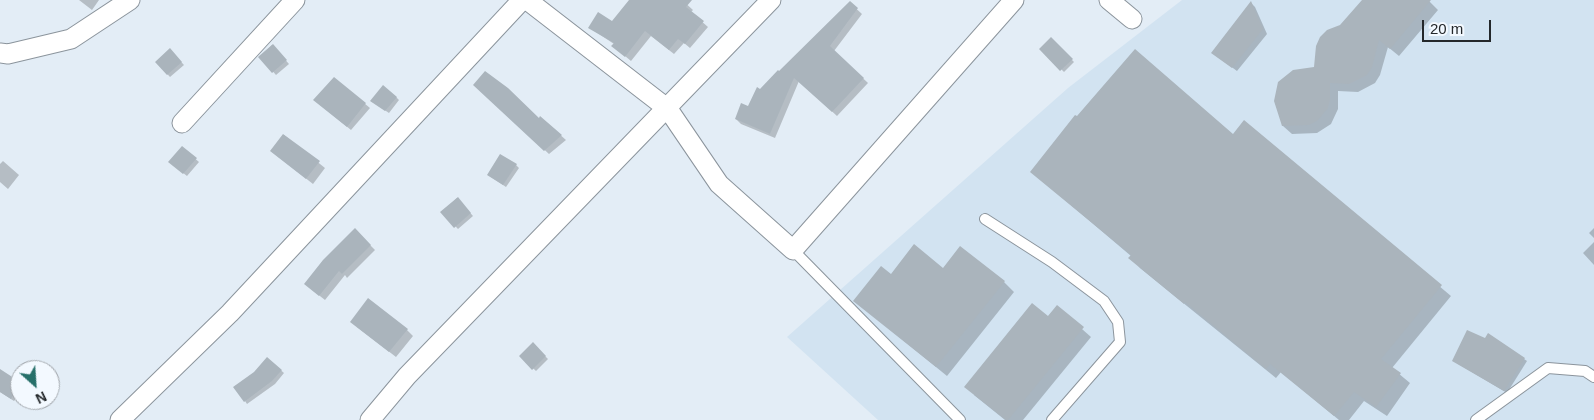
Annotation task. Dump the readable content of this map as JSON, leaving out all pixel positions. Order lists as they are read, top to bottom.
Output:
{
  "scale_bar": "20 m",
  "north": "bottom right"
}
